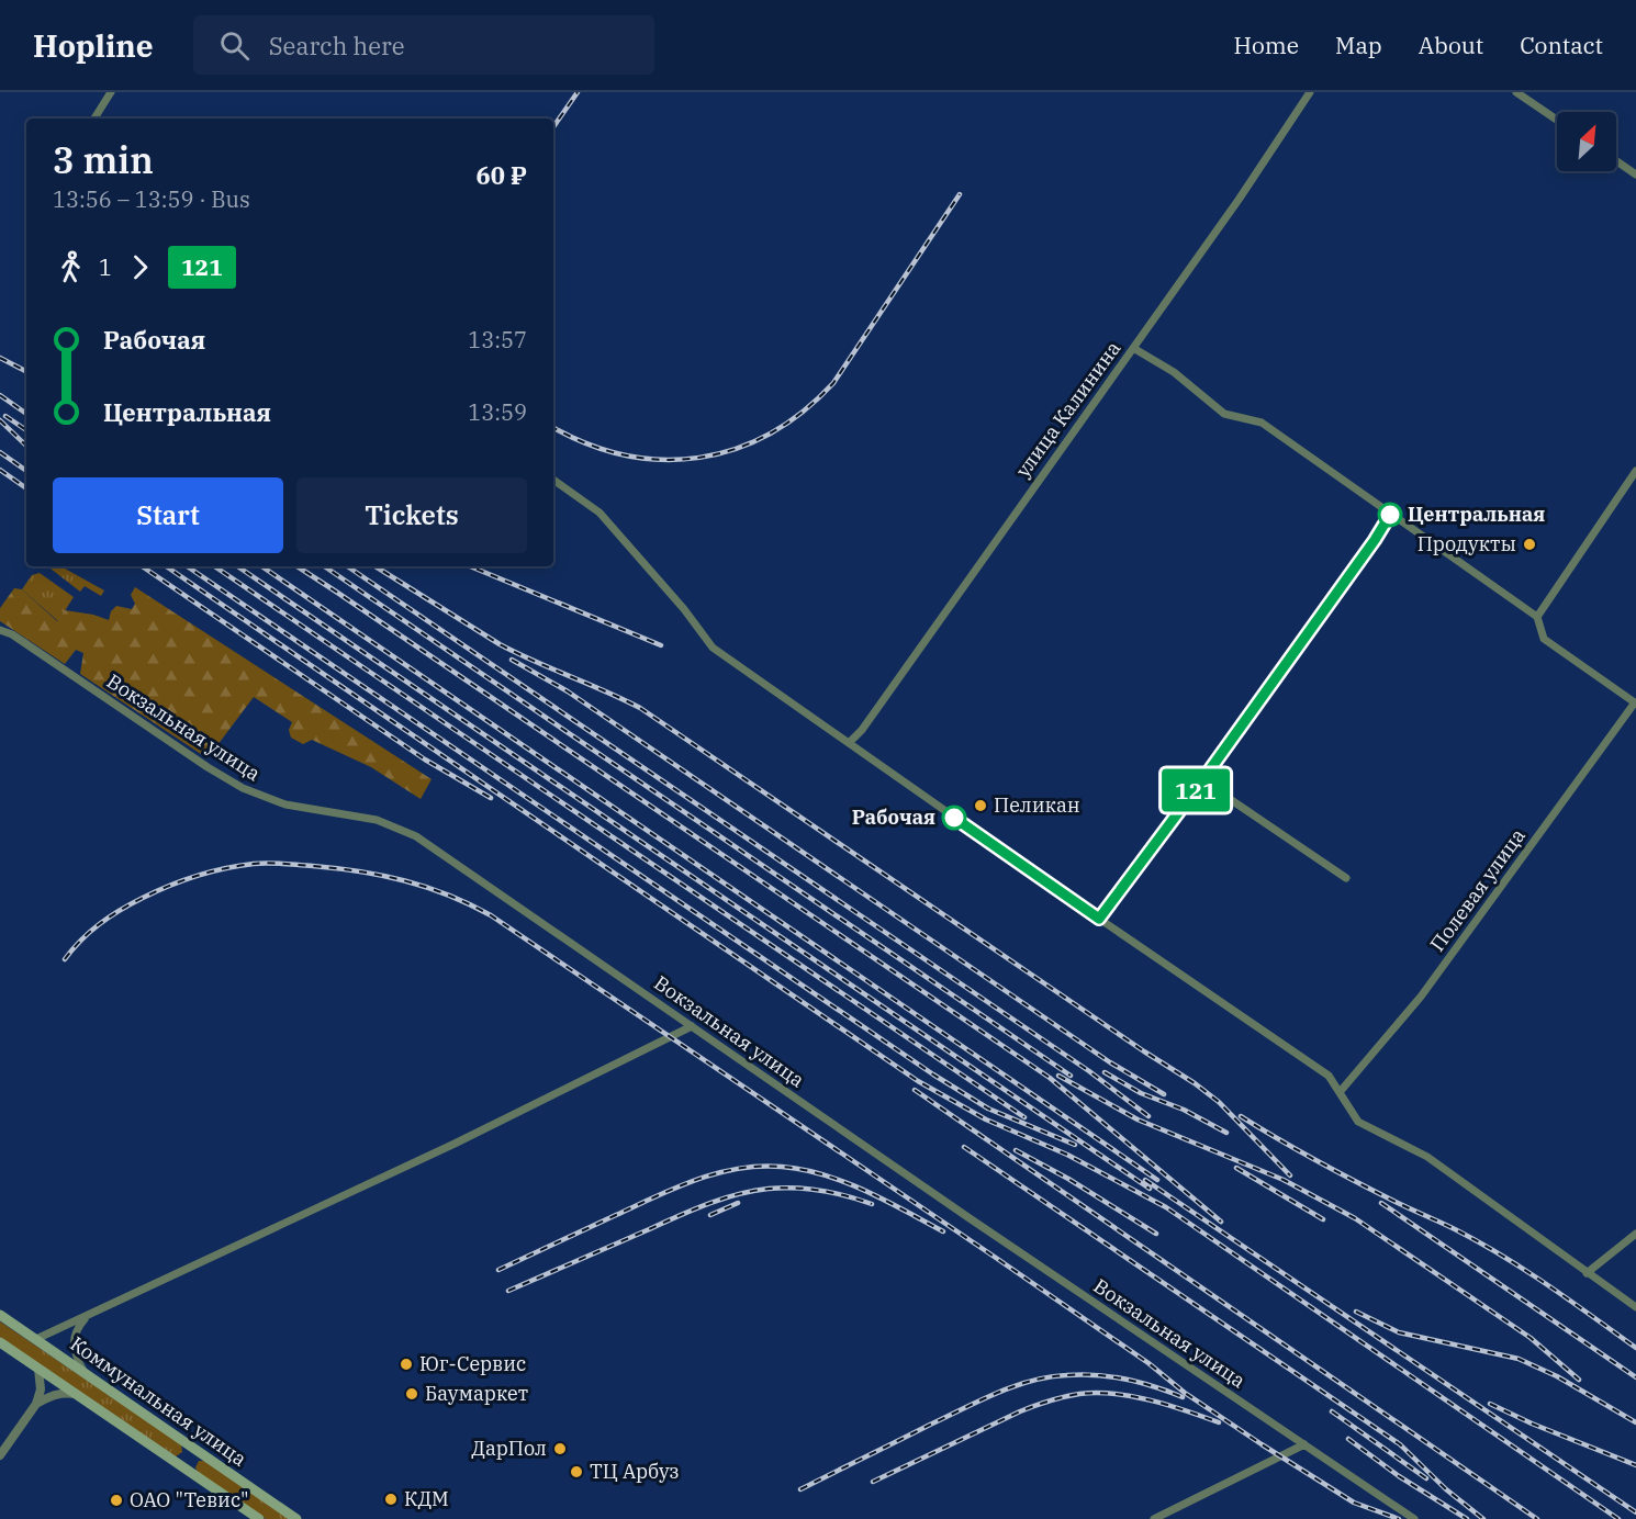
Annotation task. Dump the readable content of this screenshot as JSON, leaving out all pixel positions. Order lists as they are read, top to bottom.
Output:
{
  "streets": {
    "main road": ["Коммунальная улица"],
    "street": ["улица Калинина", "Вокзальная улица", "Полевая улица"]
  },
  "places": [
    "Центральная",
    "Продукты",
    "Пеликан",
    "Рабочая",
    "Юг-Сервис",
    "Баумаркет",
    "ДарПол",
    "ТЦ Арбуз",
    "КДМ",
    "ОАО \"Тевис\""
  ],
  "lines": ["bus line 121"],
  "north": "top right",
  "page": {
    "header": "Hopline",
    "search": "Search here",
    "nav": [
      "Home",
      "Map",
      "About",
      "Contact"
    ],
    "on_map": "121",
    "heading": ["3 min", "13:56 – 13:59 · Bus", "60 ₽"],
    "legs": ["1", "121"],
    "list": [
      {
        "name": "Рабочая",
        "value": "13:57"
      },
      {
        "name": "Центральная",
        "value": "13:59"
      }
    ],
    "buttons": ["Start", "Tickets"]
  }
}
